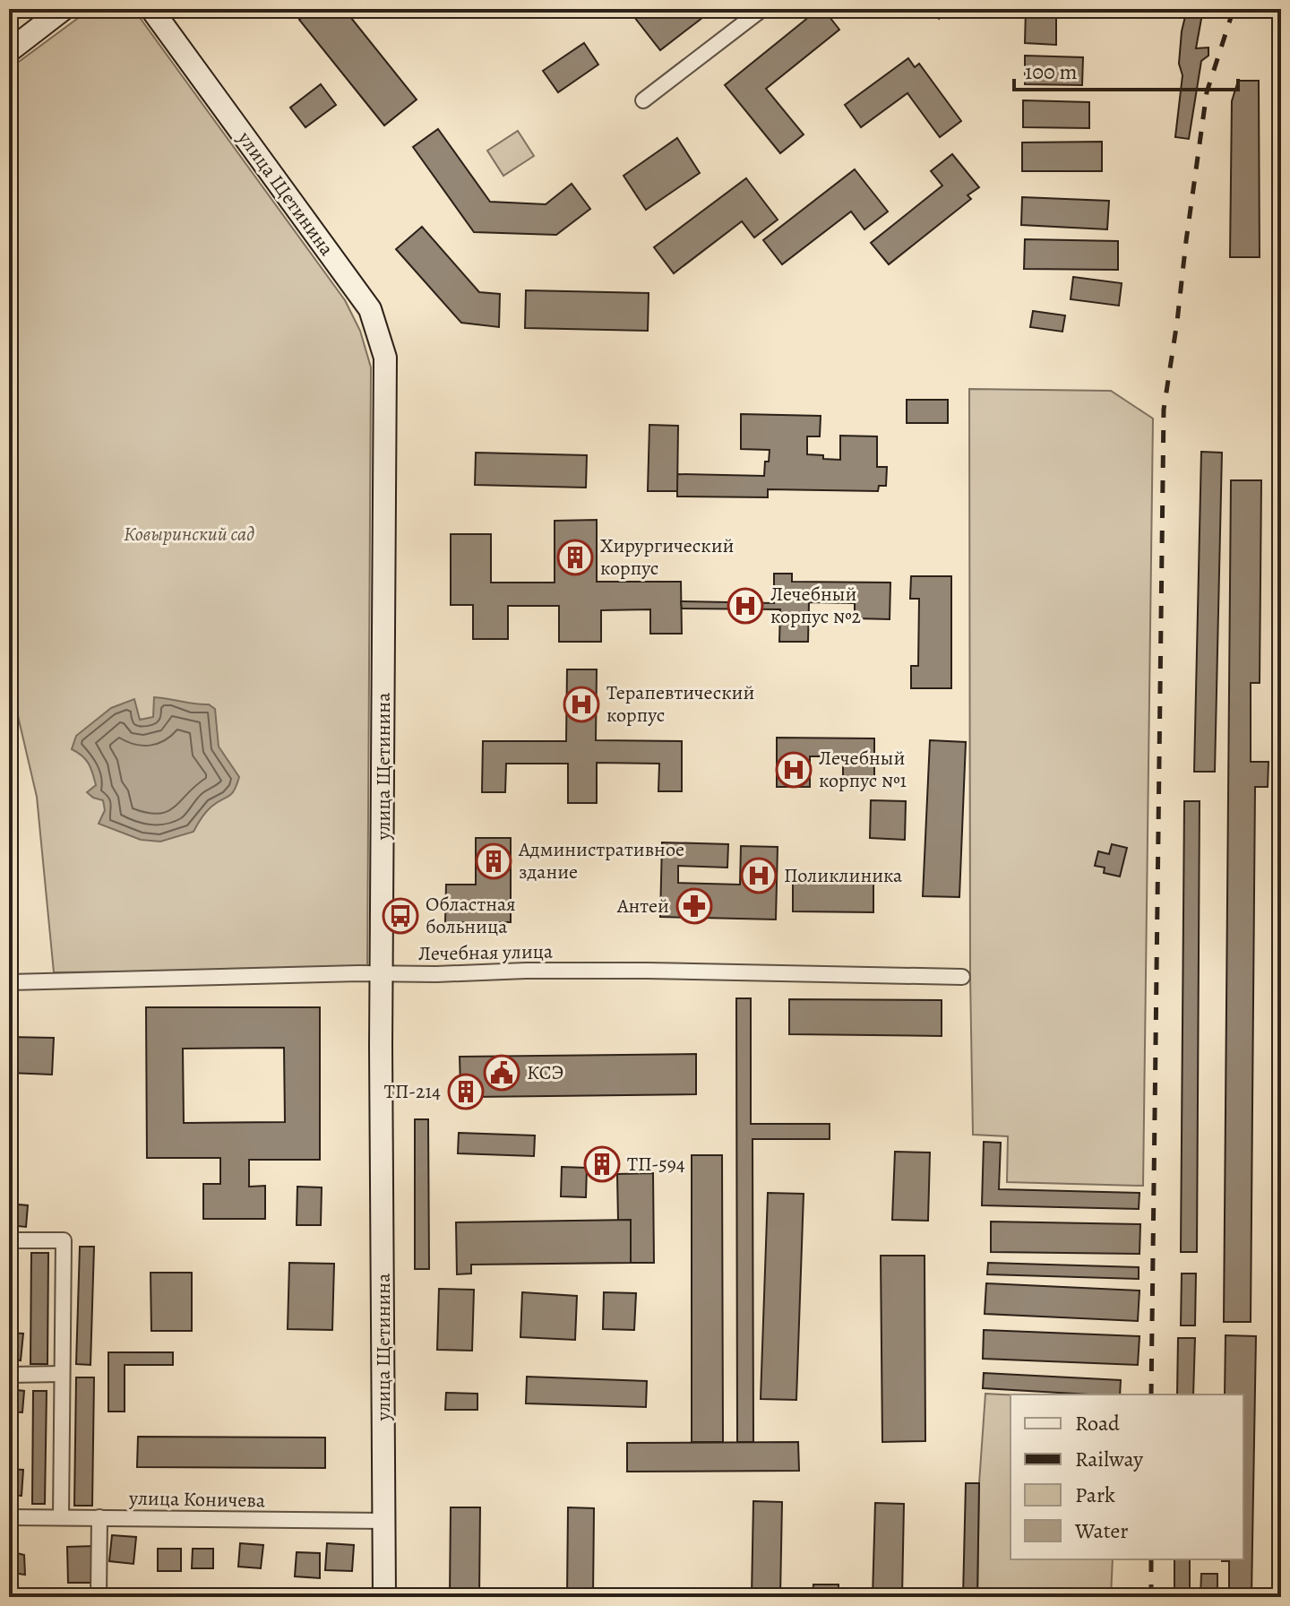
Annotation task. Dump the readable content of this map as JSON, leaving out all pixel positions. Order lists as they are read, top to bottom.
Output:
{
  "streets": {
    "street": ["улица Щетинина", "Лечебная улица", "улица Коничева"]
  },
  "crossings": [
    ["улица Щетинина", "Лечебная улица"],
    ["улица Щетинина", "улица Коничева"]
  ],
  "parks": ["Ковыринский сад"],
  "places": {
    "building": [
      "Хирургический корпус",
      "Административное здание",
      "ТП-214",
      "ТП-594"
    ],
    "hospital": [
      "Лечебный корпус №2",
      "Терапевтический корпус",
      "Лечебный корпус №1",
      "Поликлиника"
    ],
    "pharmacy": ["Антей"],
    "bus stop": ["Областная больница"],
    "public building": ["КСЭ"]
  },
  "legend": [
    "Road",
    "Railway",
    "Park",
    "Water"
  ],
  "scale_bar": "100 m"
}
